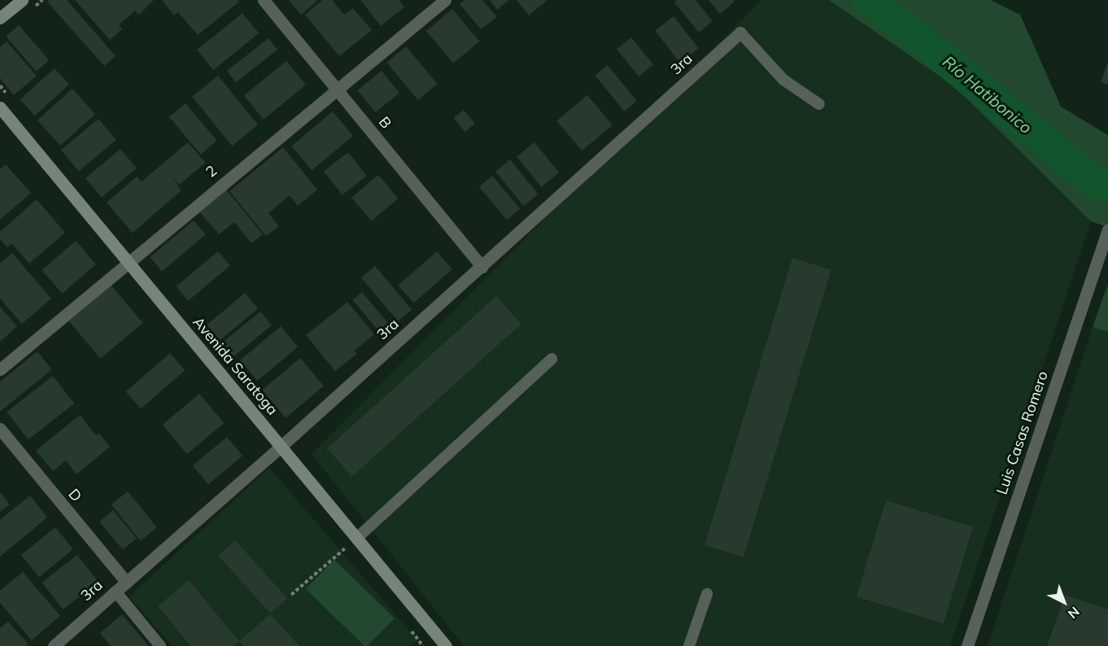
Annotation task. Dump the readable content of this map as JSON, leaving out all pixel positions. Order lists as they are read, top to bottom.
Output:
{
  "streets": {
    "main road": ["Avenida Saratoga"],
    "street": [
      "3ra",
      "B",
      "2",
      "Luis Casas Romero",
      "D"
    ]
  },
  "crossings": [
    ["3ra", "B"],
    ["3ra", "Avenida Saratoga"],
    ["3ra", "D"],
    ["B", "2"],
    ["2", "Avenida Saratoga"]
  ],
  "water": ["Río Hatibonico"],
  "north": "bottom right"
}
